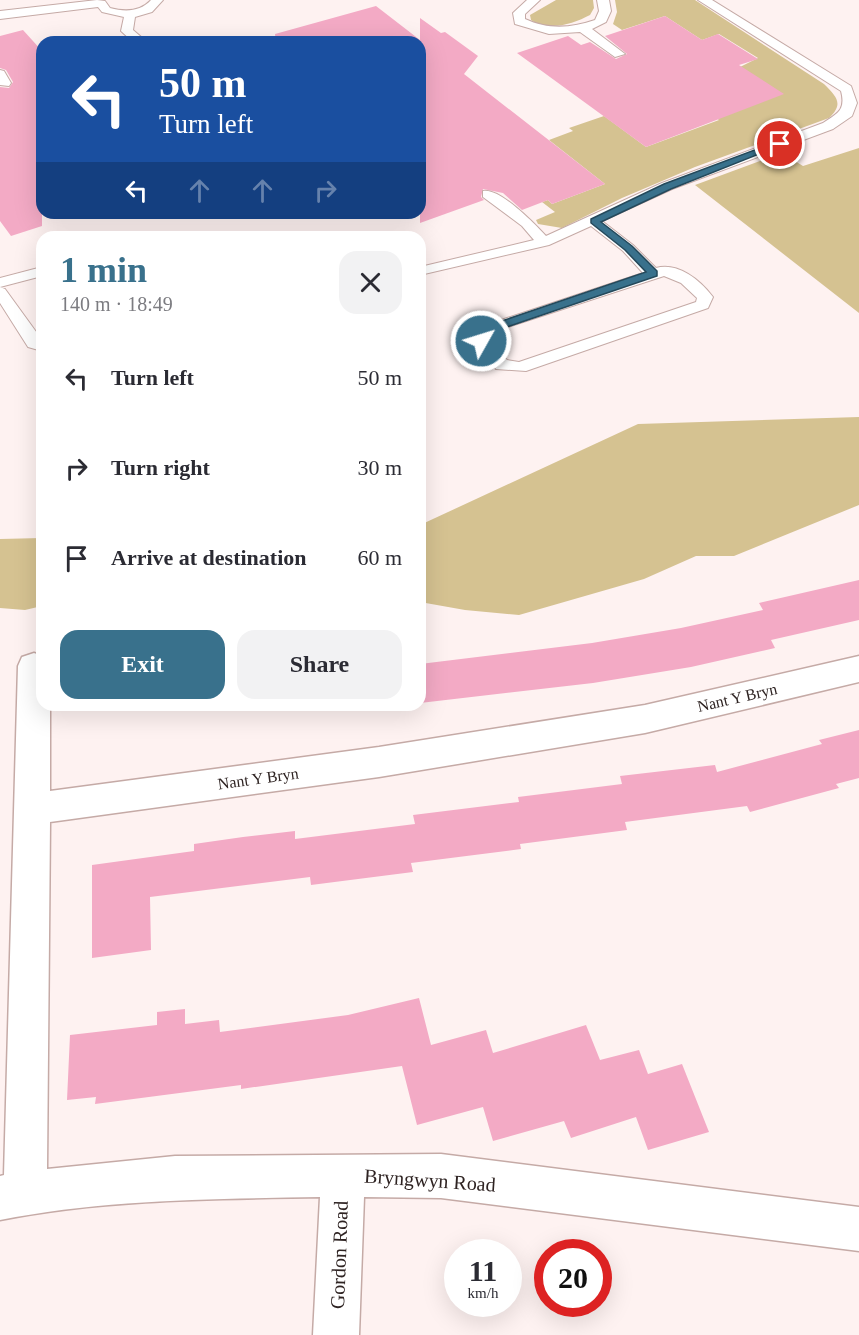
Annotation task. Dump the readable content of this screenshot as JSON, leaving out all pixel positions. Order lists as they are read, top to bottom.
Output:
{
  "streets": {
    "street": ["Nant Y Bryn", "Bryngwyn Road", "Gordon Road"]
  },
  "crossings": [
    ["Bryngwyn Road", "Gordon Road"]
  ],
  "page": {
    "turn": ["50 m", "Turn left"],
    "heading": ["1 min", "140 m · 18:49"],
    "list": [
      {
        "name": "Turn left",
        "value": "50 m"
      },
      {
        "name": "Turn right",
        "value": "30 m"
      },
      {
        "name": "Arrive at destination",
        "value": "60 m"
      }
    ],
    "buttons": ["Exit", "Share"],
    "speed": "11 km/h",
    "limit": "20"
  }
}
